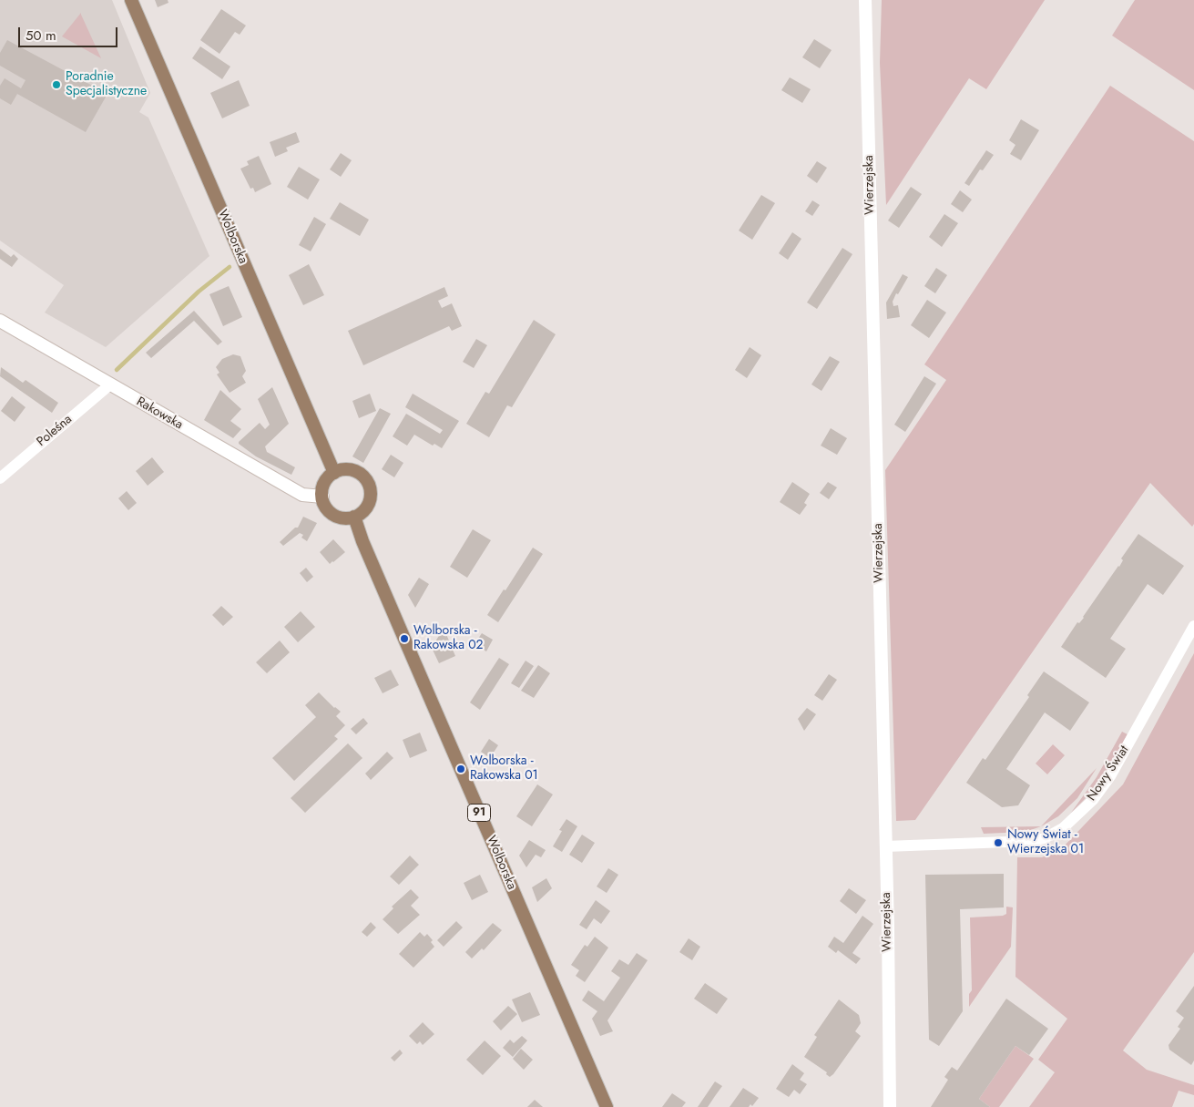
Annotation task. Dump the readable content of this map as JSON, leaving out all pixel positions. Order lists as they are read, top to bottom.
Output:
{
  "streets": {
    "main road": ["Wolborska", "91"],
    "street": [
      "Wierzejska",
      "Rakowska",
      "Poleśna",
      "Nowy Świat"
    ]
  },
  "crossings": [
    ["Wierzejska", "Nowy Świat"],
    ["Wolborska", "Rakowska"],
    ["Rakowska", "Poleśna"]
  ],
  "places": [
    "Poradnie Specjalistyczne",
    "Wolborska - Rakowska 02",
    "Wolborska - Rakowska 01",
    "Nowy Świat - Wierzejska 01"
  ],
  "scale_bar": "50 m"
}
